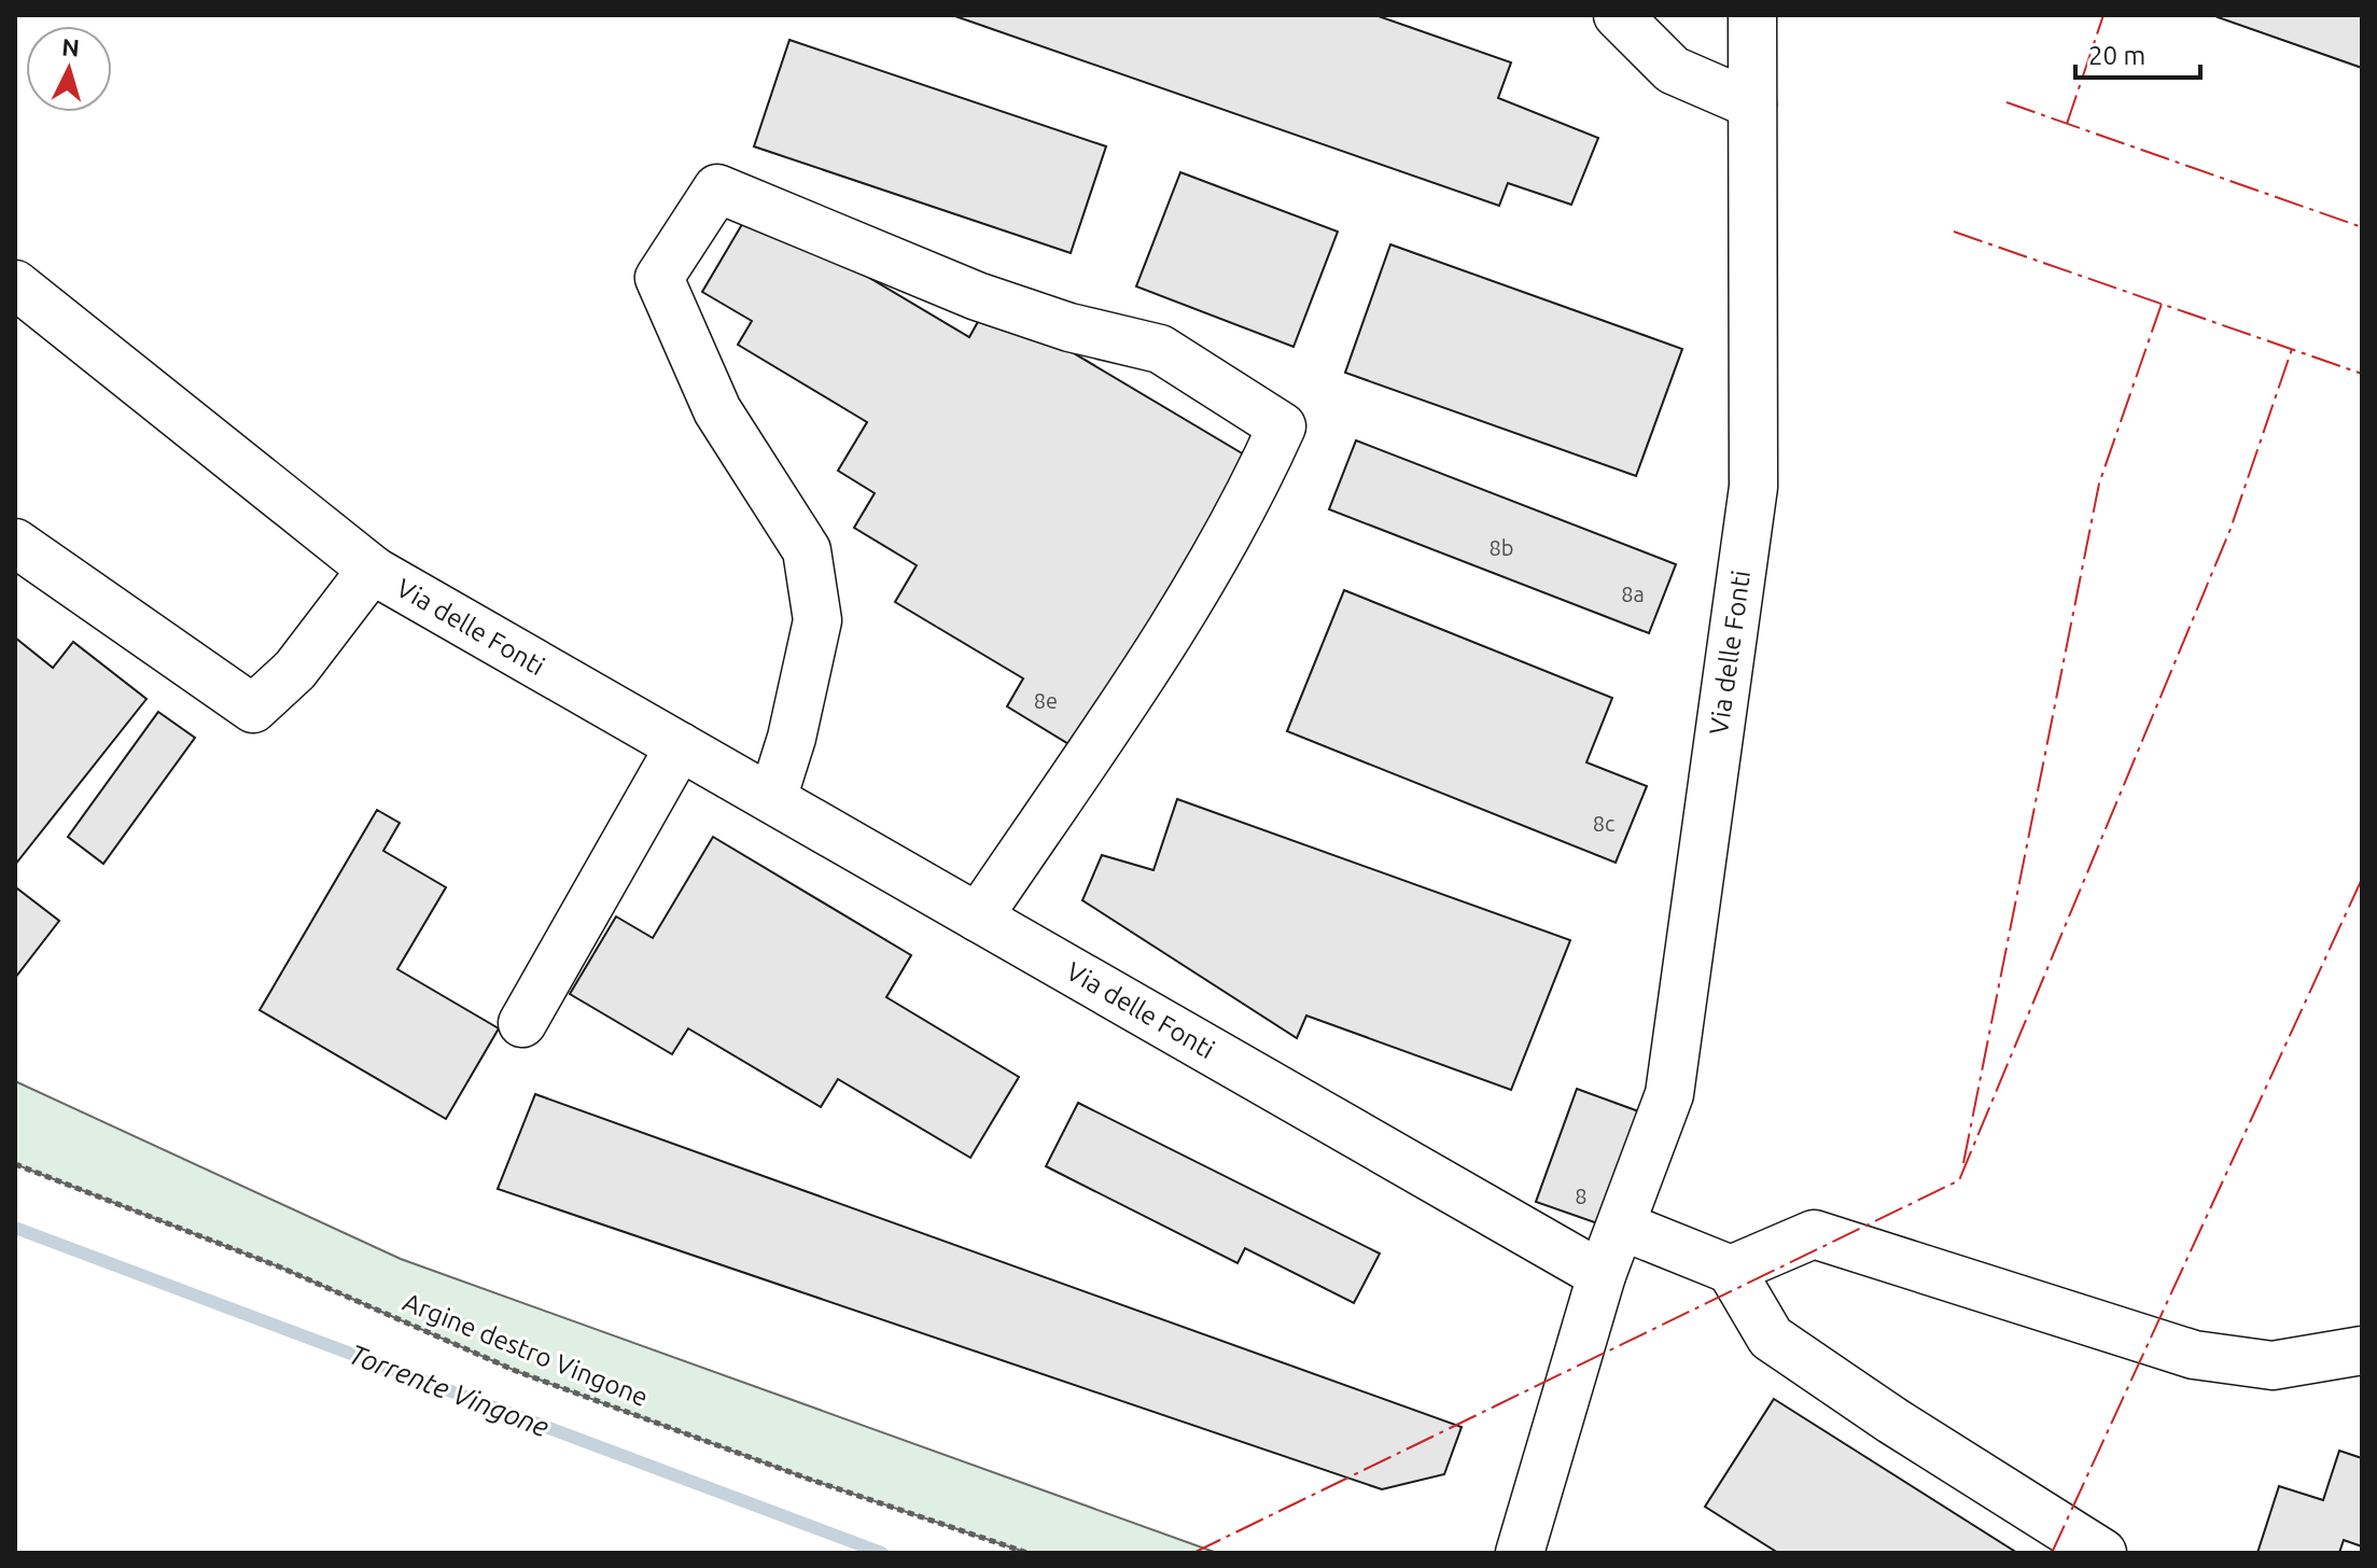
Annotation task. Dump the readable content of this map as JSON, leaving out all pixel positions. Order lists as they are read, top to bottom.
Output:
{
  "streets": {
    "street": ["Via delle Fonti"],
    "path": ["Argine destro Vingone"]
  },
  "water": ["Torrente Vingone"],
  "house_numbers": [
    "8b",
    "8a",
    "8e",
    "8c",
    "8"
  ],
  "scale_bar": "20 m",
  "north": "top"
}
